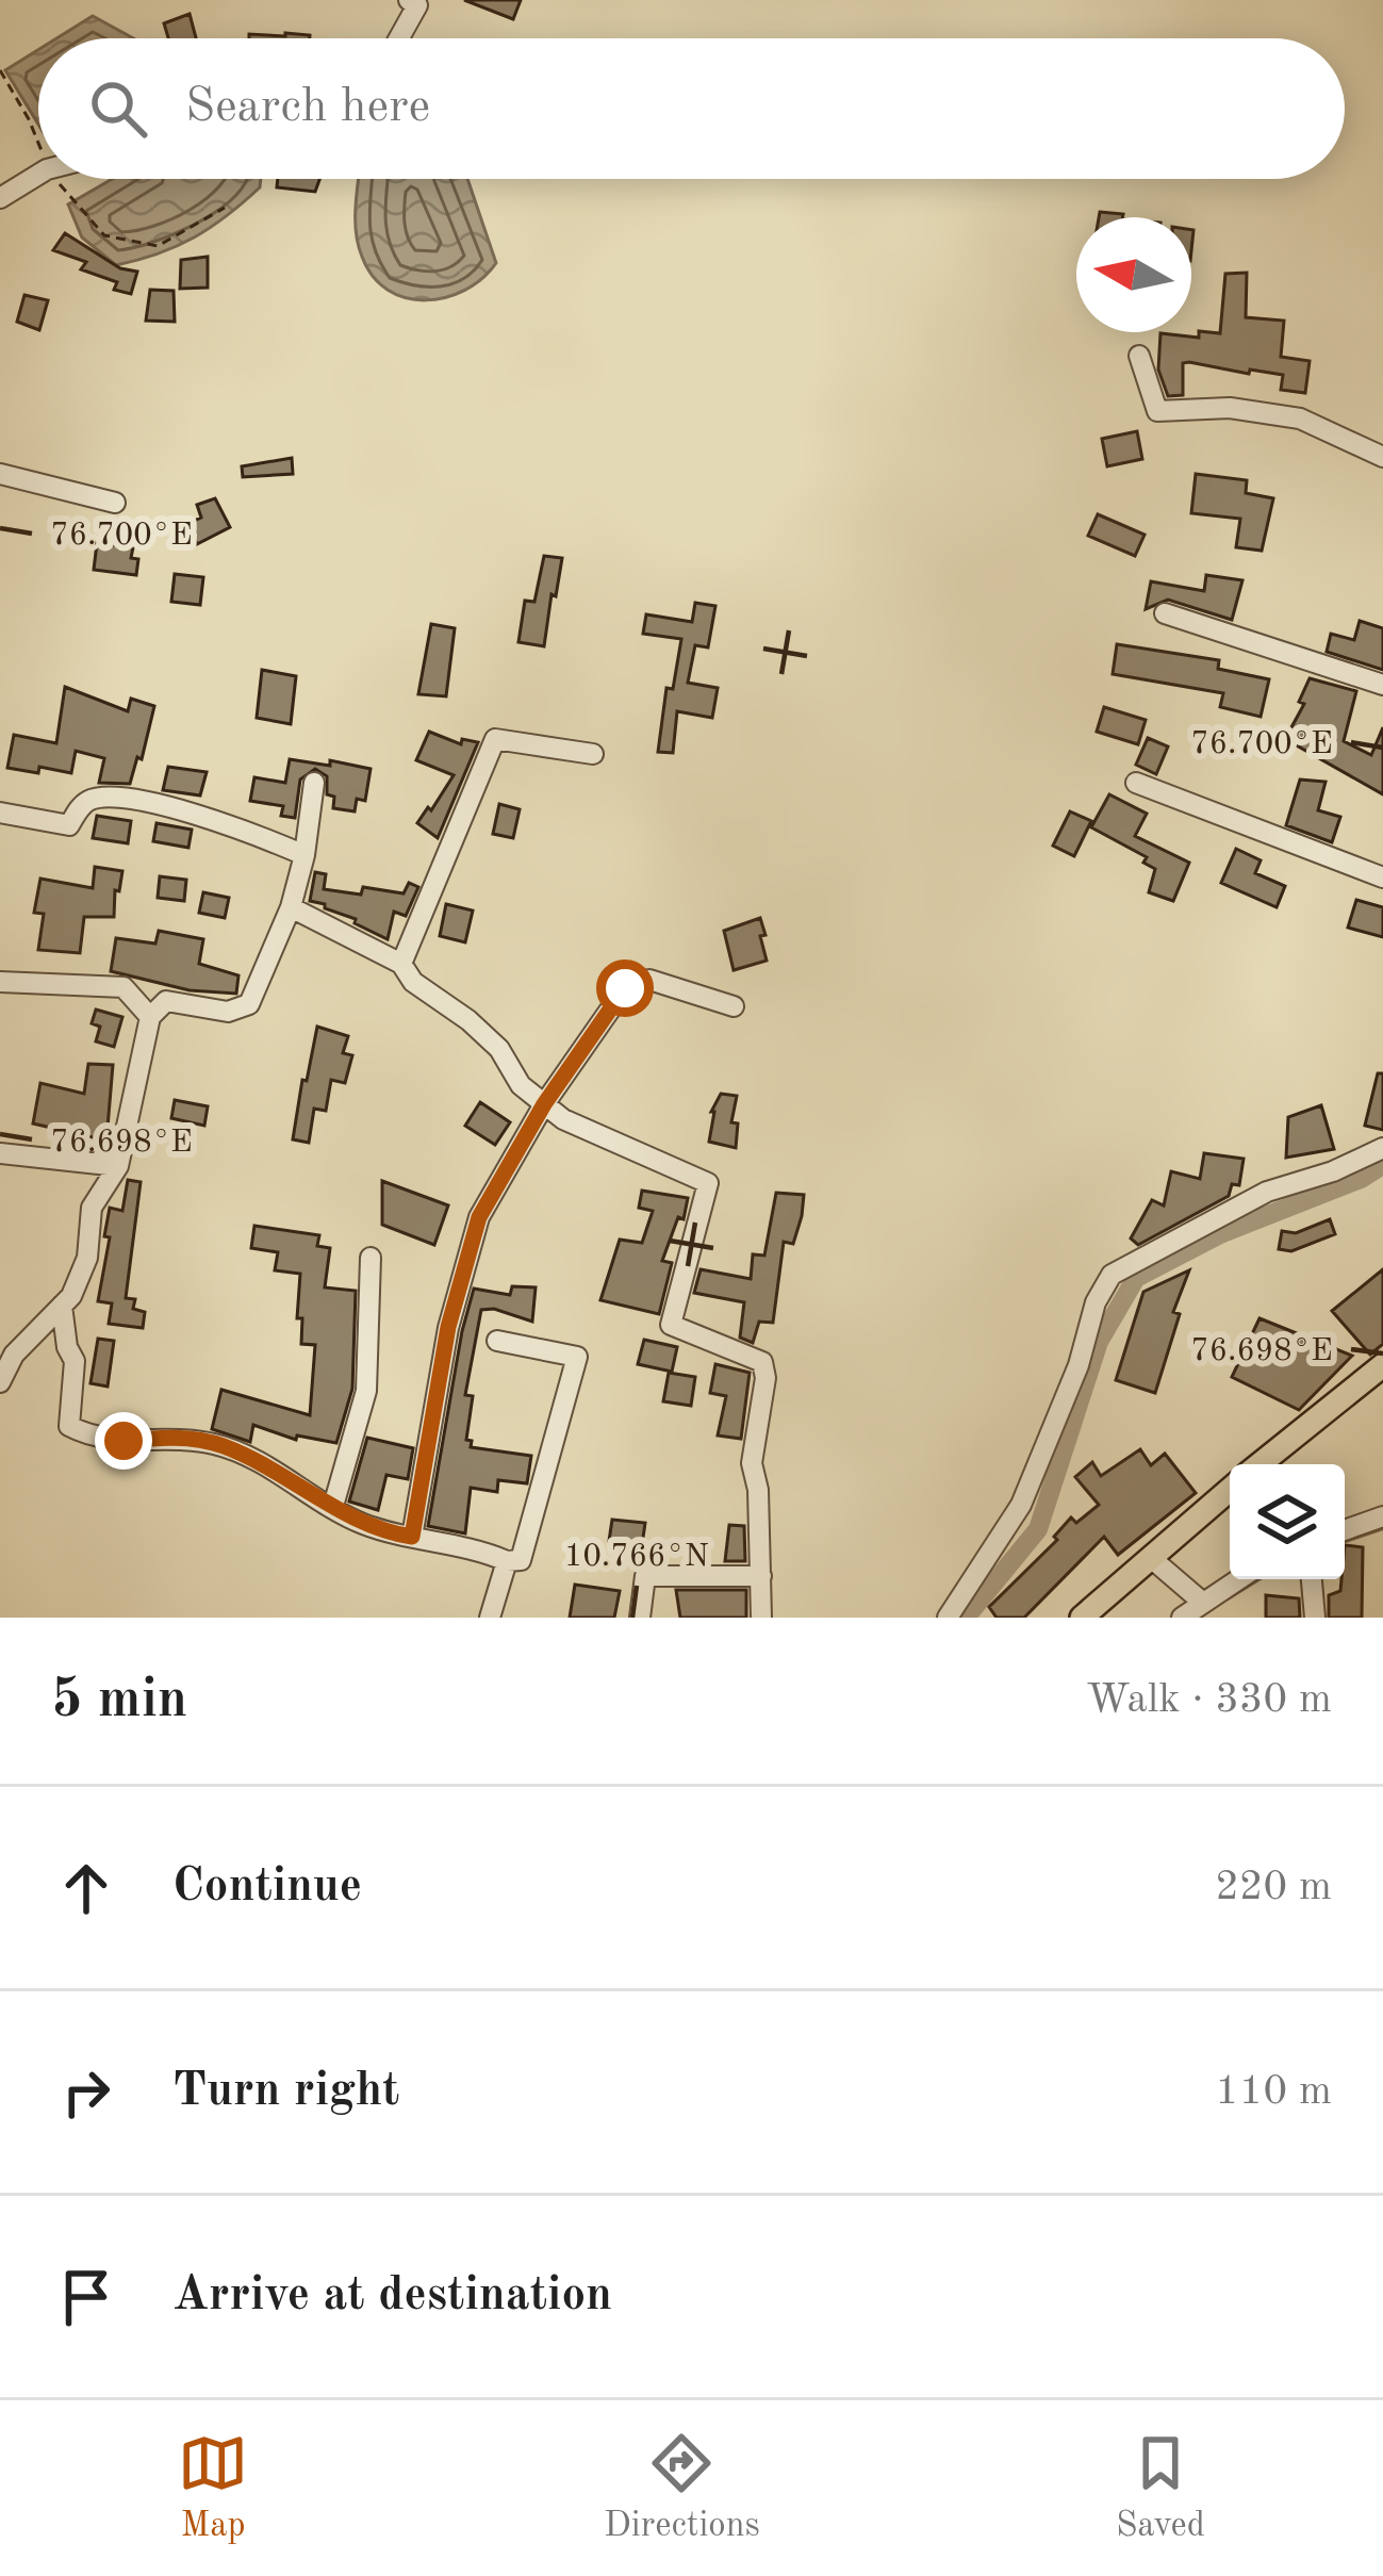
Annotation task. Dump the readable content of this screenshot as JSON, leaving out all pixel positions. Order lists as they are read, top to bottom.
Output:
{
  "north": "left",
  "page": {
    "search": "Search here",
    "heading": ["5 min", "Walk · 330 m"],
    "list": [
      ["Continue", "220 m"],
      ["Turn right", "110 m"],
      "Arrive at destination"
    ],
    "nav": ["Map", "Directions", "Saved"]
  },
  "coordinates": ["76.700°E", "76.698°E", "10.766°N"]
}
